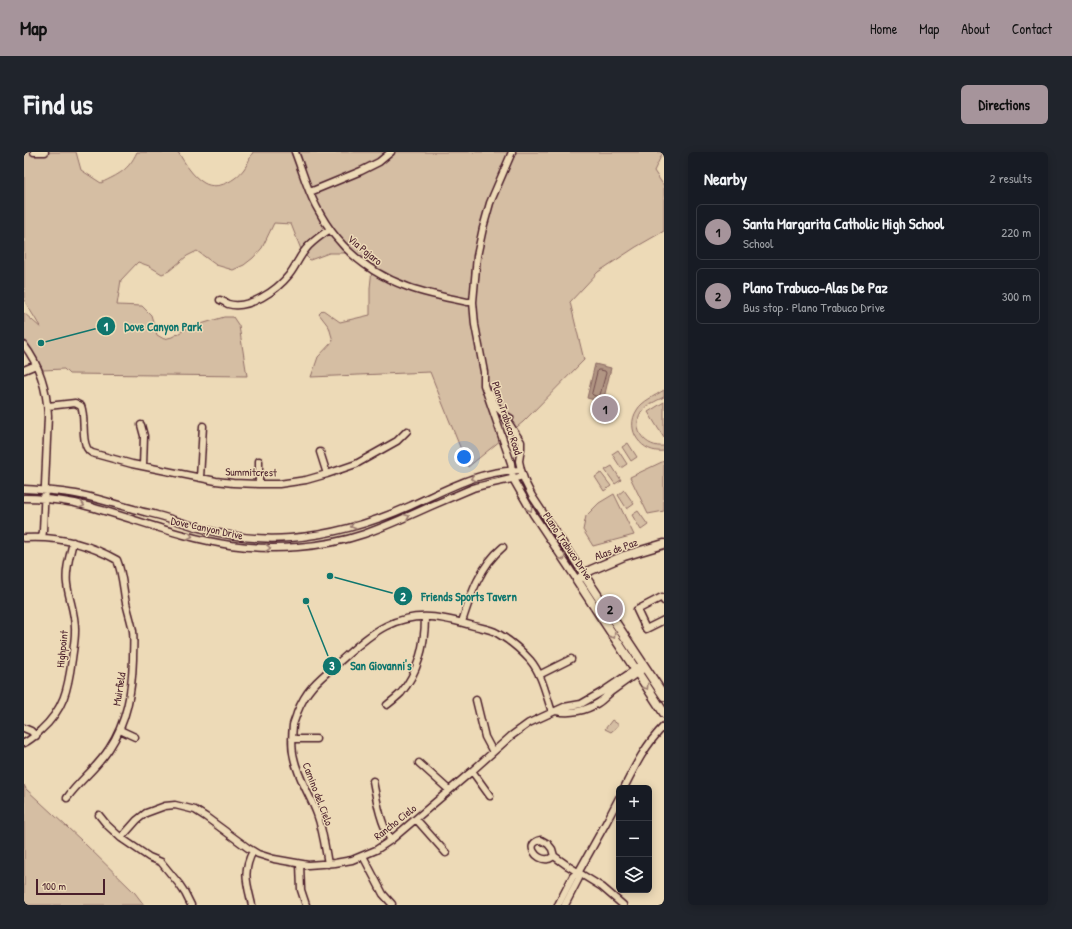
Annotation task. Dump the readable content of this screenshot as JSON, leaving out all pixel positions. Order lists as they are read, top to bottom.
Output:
{
  "streets": {
    "main road": ["Plano Trabuco Drive", "Alas de Paz"],
    "street": [
      "Via Pajaro",
      "Plano Trabuco Road",
      "Summitcrest",
      "Dove Canyon Drive",
      "Highpoint",
      "Muirfield",
      "Camino del Cielo",
      "Rancho Cielo"
    ]
  },
  "crossings": [
    ["Via Pajaro", "Plano Trabuco Road"],
    ["Plano Trabuco Road", "Dove Canyon Drive"],
    ["Plano Trabuco Road", "Plano Trabuco Drive"],
    ["Dove Canyon Drive", "Plano Trabuco Drive"],
    ["Plano Trabuco Drive", "Alas de Paz"],
    ["Plano Trabuco Drive", "Rancho Cielo"],
    ["Highpoint", "Muirfield"],
    ["Camino del Cielo", "Rancho Cielo"]
  ],
  "places": ["Dove Canyon Park", "Friends Sports Tavern", "San Giovanni's"],
  "scale_bar": "100 m",
  "page": {
    "header": "Map",
    "nav": [
      "Home",
      "Map",
      "About",
      "Contact"
    ],
    "title": "Find us",
    "buttons": "Directions",
    "heading": ["Nearby", "2 results"],
    "list": [
      {
        "mark": "1",
        "name": "Santa Margarita Catholic High School",
        "note": "School",
        "value": "220 m"
      },
      {
        "mark": "2",
        "name": "Plano Trabuco-Alas De Paz",
        "note": "Bus stop · Plano Trabuco Drive",
        "value": "300 m"
      }
    ],
    "pins": ["1", "2"],
    "map_buttons": ["+", "−"],
    "scale": "100 m"
  }
}
